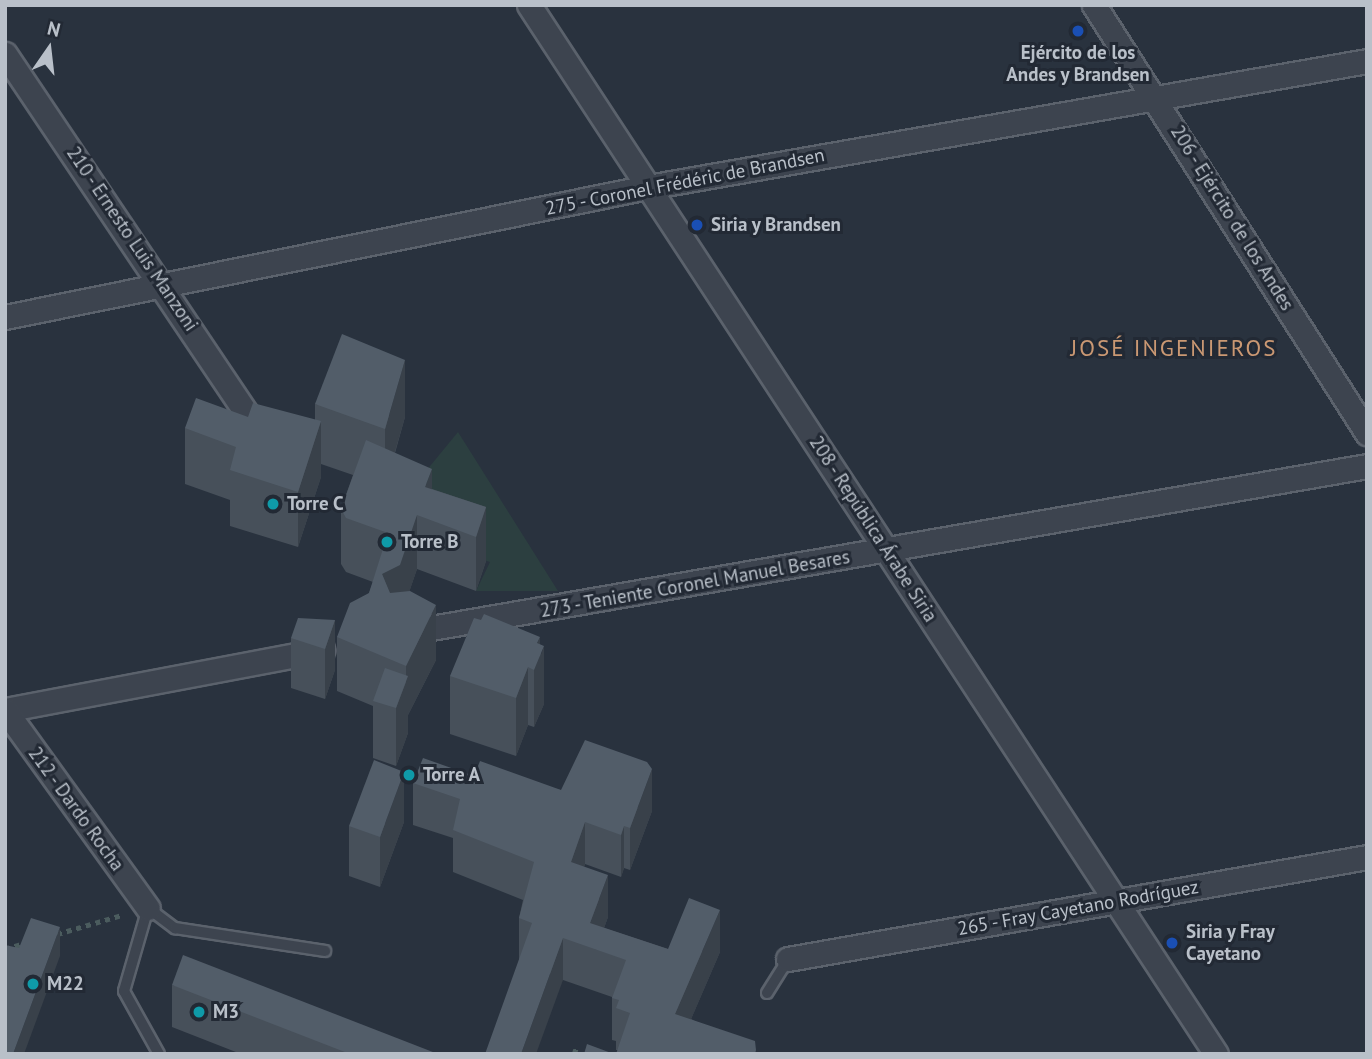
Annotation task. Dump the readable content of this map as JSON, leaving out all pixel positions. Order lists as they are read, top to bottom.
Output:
{
  "streets": {
    "street": [
      "275 - Coronel Frédéric de Brandsen",
      "206 - Ejército de los Andes",
      "210 - Ernesto Luis Manzoni",
      "208 - República Árabe Siria",
      "273 - Teniente Coronel Manuel Besares",
      "212 - Dardo Rocha",
      "265 - Fray Cayetano Rodríguez"
    ]
  },
  "crossings": [
    ["275 - Coronel Frédéric de Brandsen", "206 - Ejército de los Andes"],
    ["275 - Coronel Frédéric de Brandsen", "210 - Ernesto Luis Manzoni"],
    ["275 - Coronel Frédéric de Brandsen", "208 - República Árabe Siria"],
    ["208 - República Árabe Siria", "273 - Teniente Coronel Manuel Besares"],
    ["208 - República Árabe Siria", "265 - Fray Cayetano Rodríguez"]
  ],
  "districts": ["JOSÉ INGENIEROS"],
  "places": [
    "Ejército de los Andes y Brandsen",
    "Siria y Brandsen",
    "Torre C",
    "Torre B",
    "Torre A",
    "Siria y Fray Cayetano",
    "M22",
    "M3"
  ],
  "north": "top"
}
